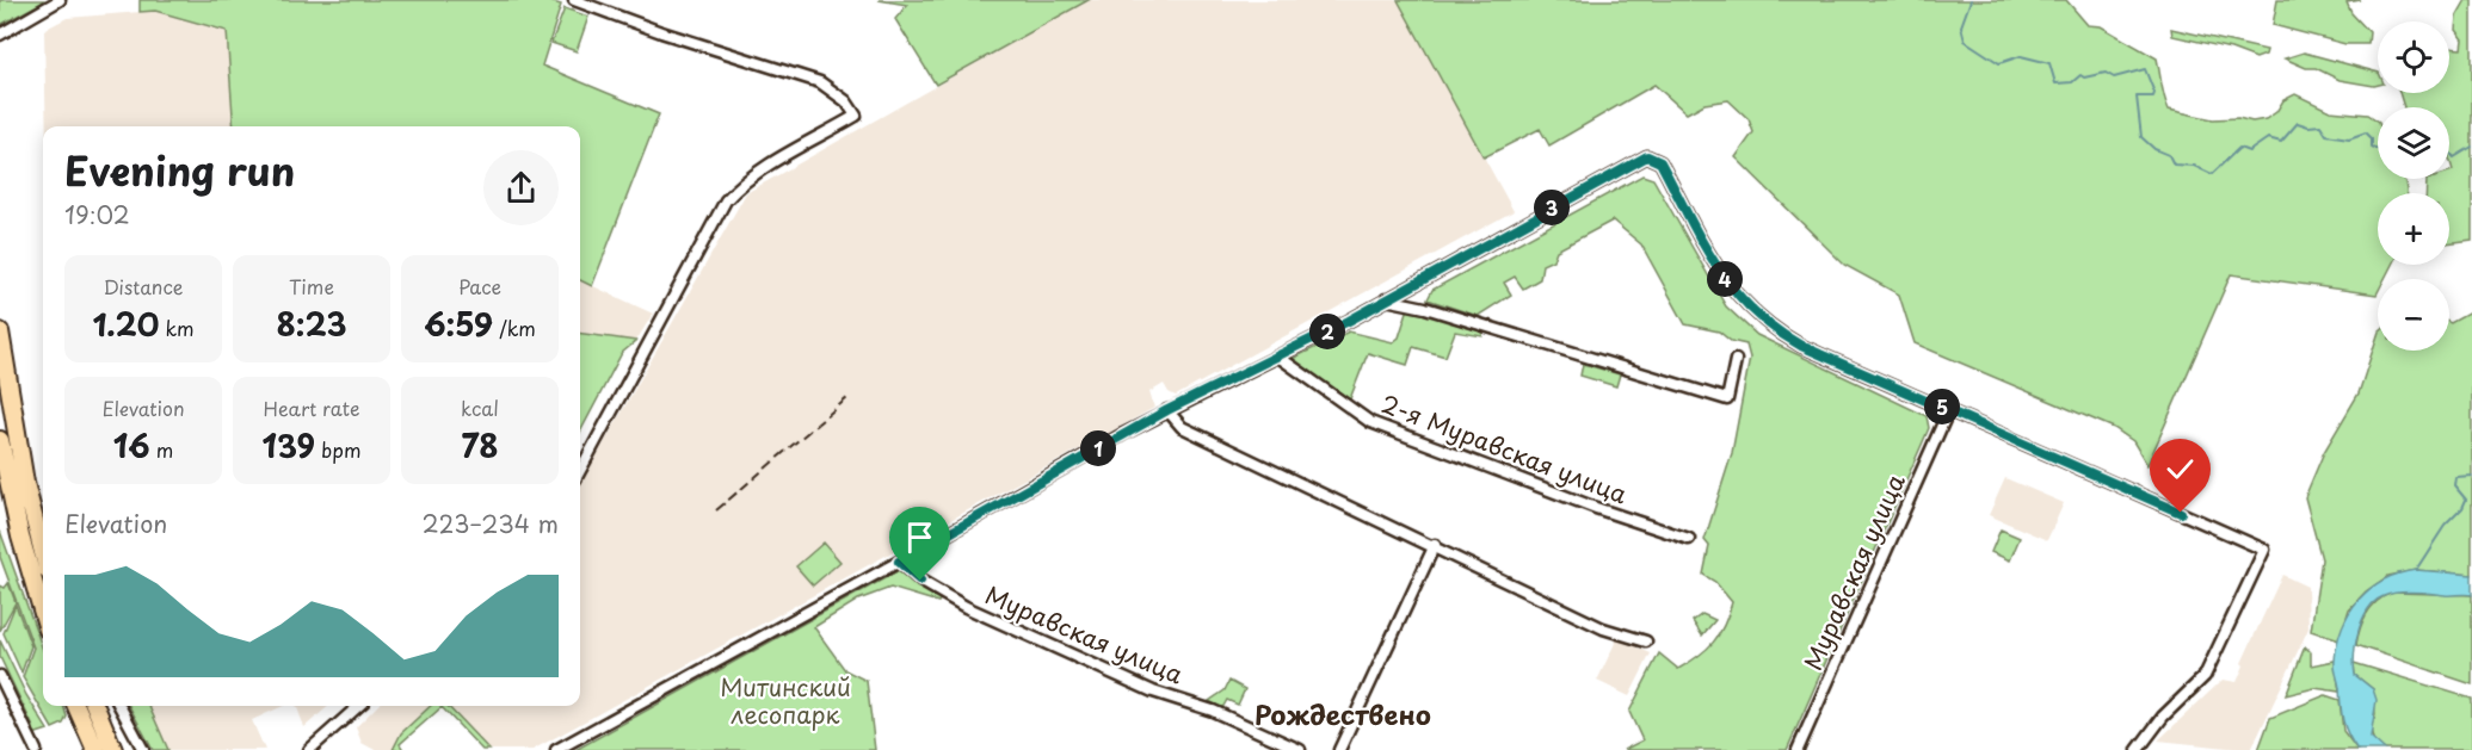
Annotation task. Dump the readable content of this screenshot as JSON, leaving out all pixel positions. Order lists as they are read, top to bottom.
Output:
{
  "streets": {
    "street": ["2-я Муравская улица", "Муравская улица"]
  },
  "districts": ["Рождествено"],
  "parks": ["Митинский лесопарк"],
  "page": {
    "map_buttons": ["+", "−"],
    "heading": ["Evening run", "19:02"],
    "pins": [
      "3",
      "4",
      "2",
      "5",
      "1"
    ],
    "stats": [
      ["Distance", "1.20 km"],
      ["Time", "8:23"],
      ["Pace", "6:59 /km"],
      ["Elevation", "16 m"],
      ["Heart rate", "139 bpm"],
      ["kcal", "78"]
    ],
    "chart": ["Elevation", "223–234 m"]
  }
}
